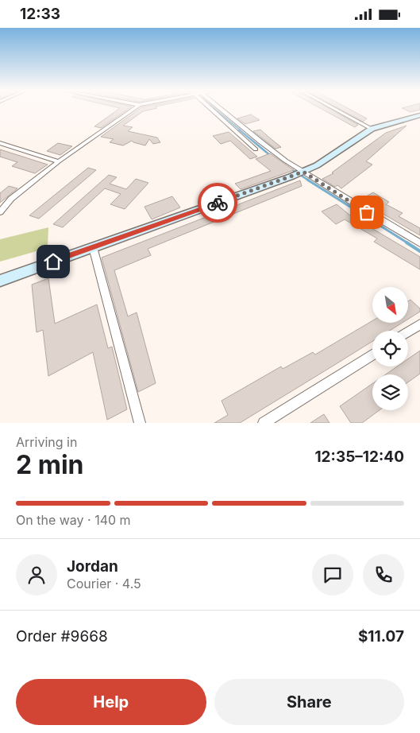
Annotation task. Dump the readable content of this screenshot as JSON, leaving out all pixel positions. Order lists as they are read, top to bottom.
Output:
{
  "north": "bottom right",
  "page": {
    "status": "12:33",
    "heading": ["2 min", "Arriving in", "12:35–12:40"],
    "panel": [
      "Jordan",
      "Courier · 4.5",
      "Order #9668",
      "$11.07"
    ],
    "bar": "On the way · 140 m",
    "buttons": ["Help", "Share"]
  }
}
